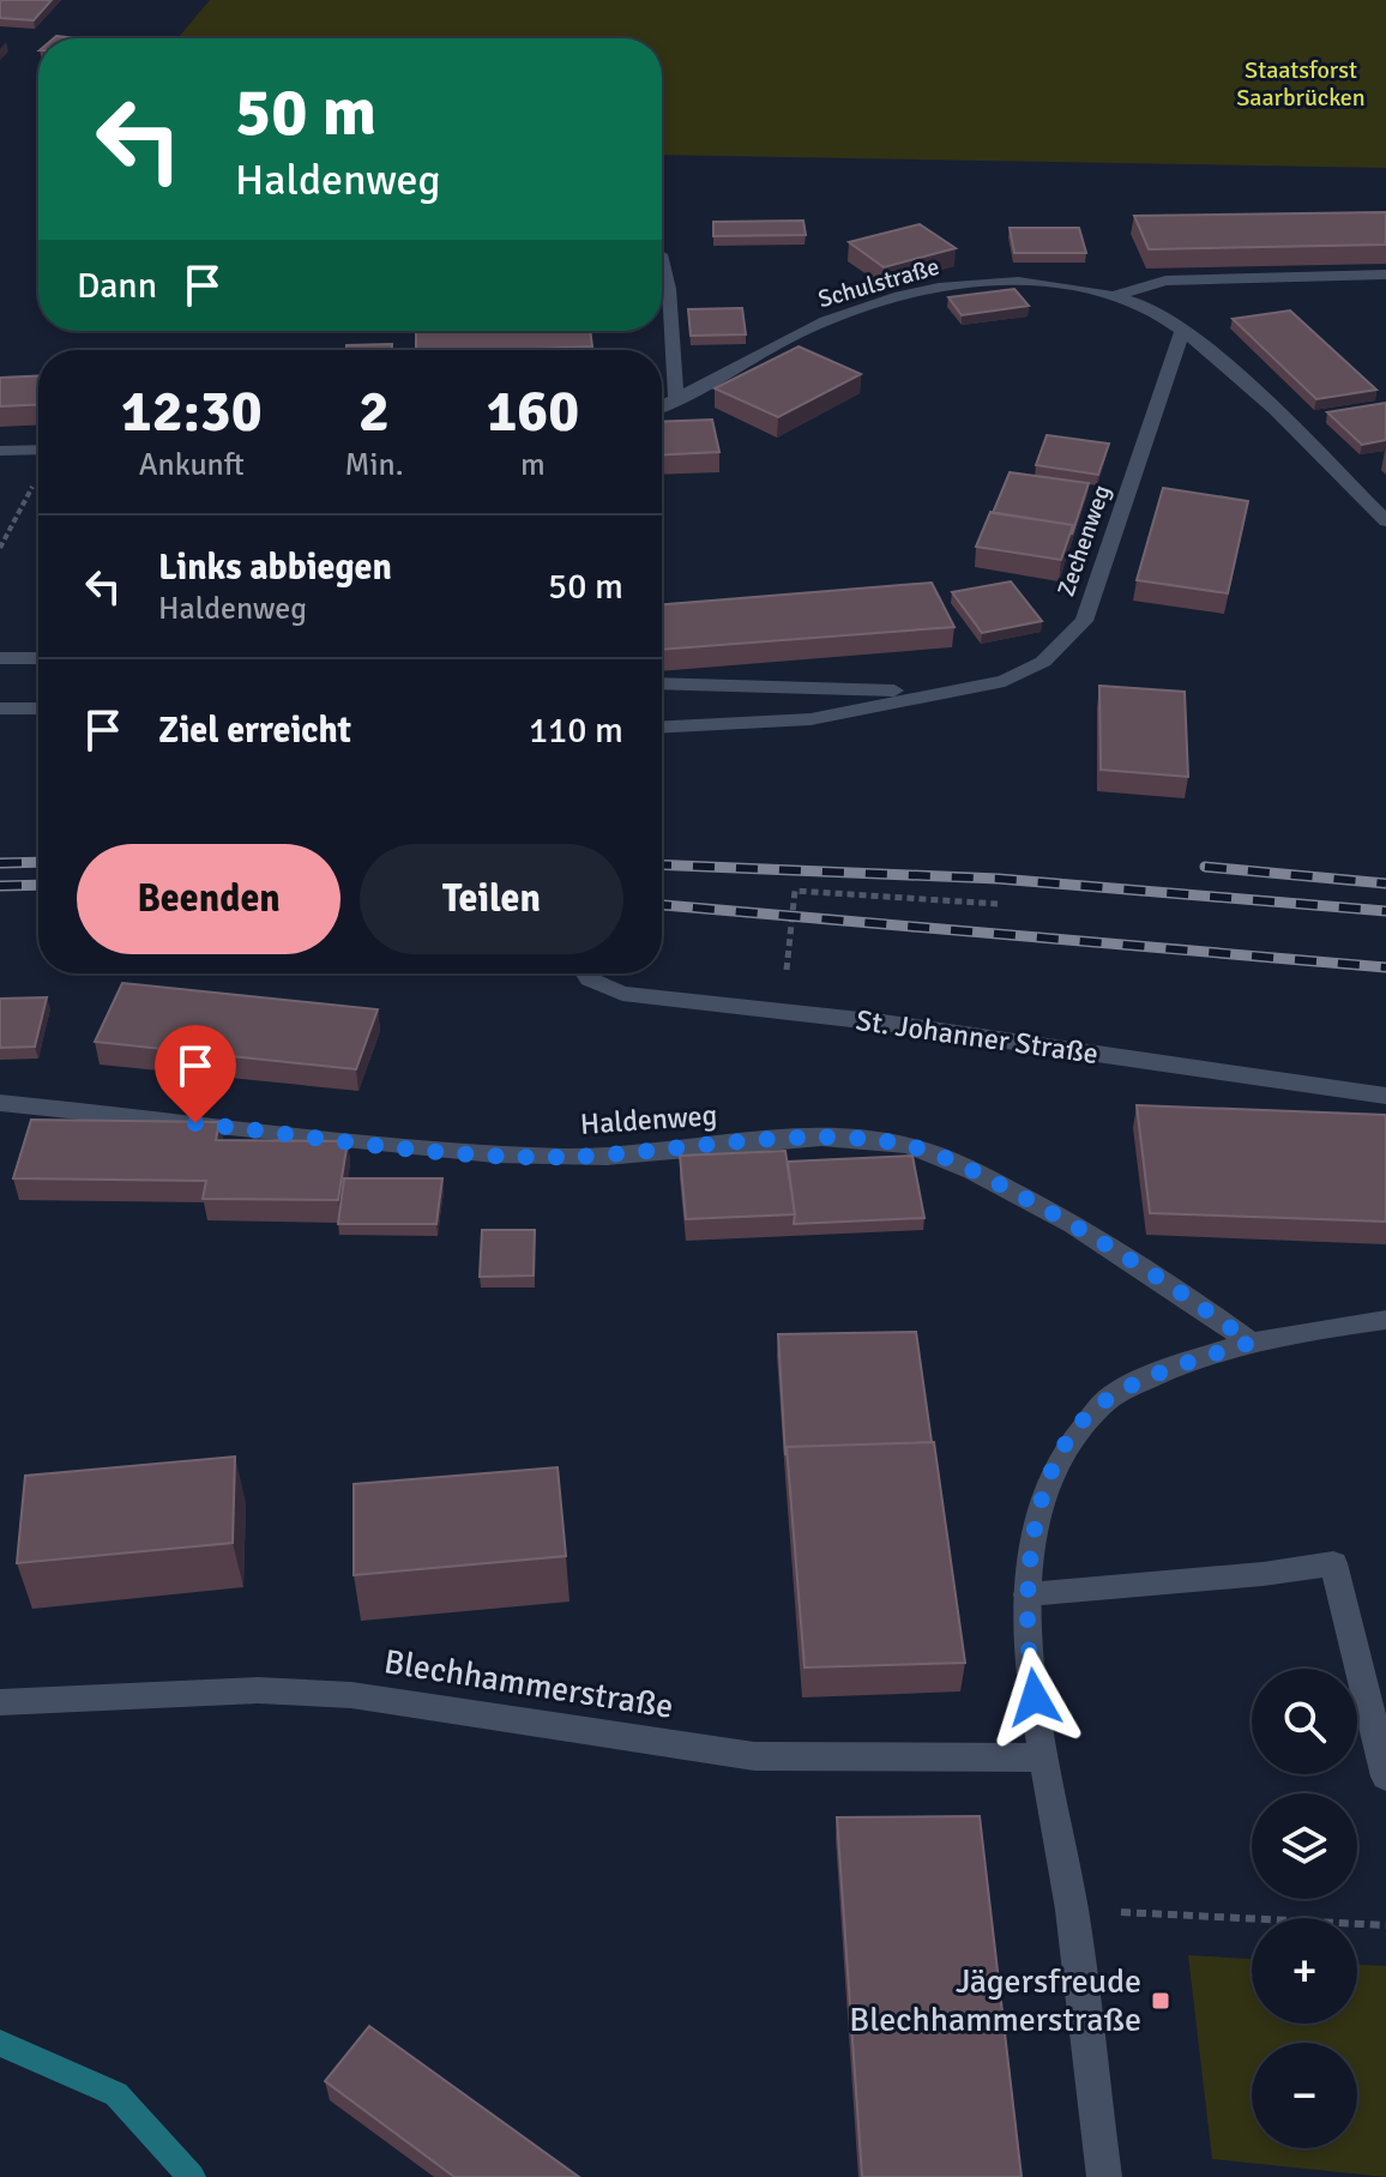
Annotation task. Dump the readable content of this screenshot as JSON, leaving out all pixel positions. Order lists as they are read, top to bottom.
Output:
{
  "streets": {
    "street": [
      "Schulstraße",
      "Zechenweg",
      "St. Johanner Straße",
      "Haldenweg",
      "Blechhammerstraße"
    ]
  },
  "crossings": [
    ["Schulstraße", "Zechenweg"]
  ],
  "parks": ["Staatsforst Saarbrücken"],
  "places": {
    "transit": ["Jägersfreude Blechhammerstraße"]
  },
  "page": {
    "turn": ["50 m", "Haldenweg"],
    "then": "Dann",
    "eta": [
      "12:30",
      "Ankunft",
      "2",
      "Min.",
      "160",
      "m"
    ],
    "list": [
      {
        "name": "Links abbiegen",
        "note": "Haldenweg",
        "value": "50 m"
      },
      {
        "name": "Ziel erreicht",
        "value": "110 m"
      }
    ],
    "buttons": ["Beenden", "Teilen"],
    "map_buttons": ["+", "−"]
  }
}
